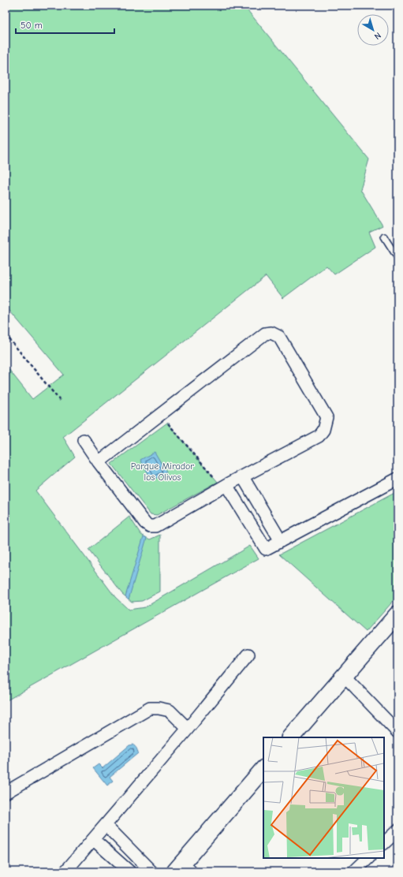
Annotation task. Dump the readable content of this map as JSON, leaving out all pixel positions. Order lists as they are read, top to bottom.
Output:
{
  "parks": ["Parque Mirador los Olivos"],
  "scale_bar": "50 m",
  "north": "bottom right"
}
